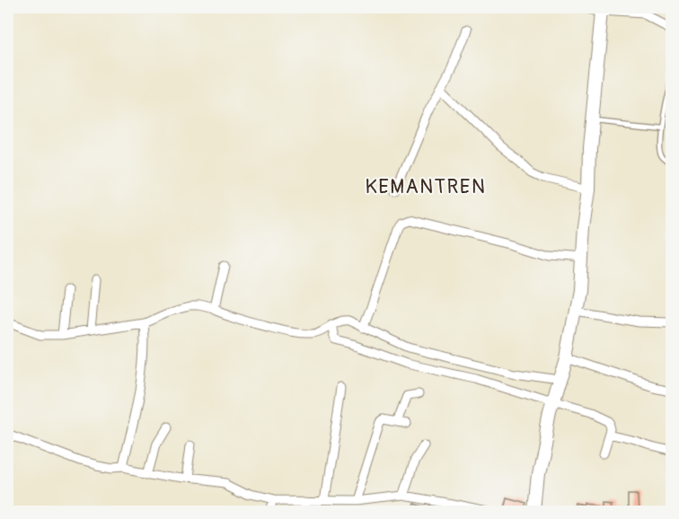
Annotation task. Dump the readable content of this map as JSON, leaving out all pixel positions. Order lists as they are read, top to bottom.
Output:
{
  "districts": ["KEMANTREN"]
}
